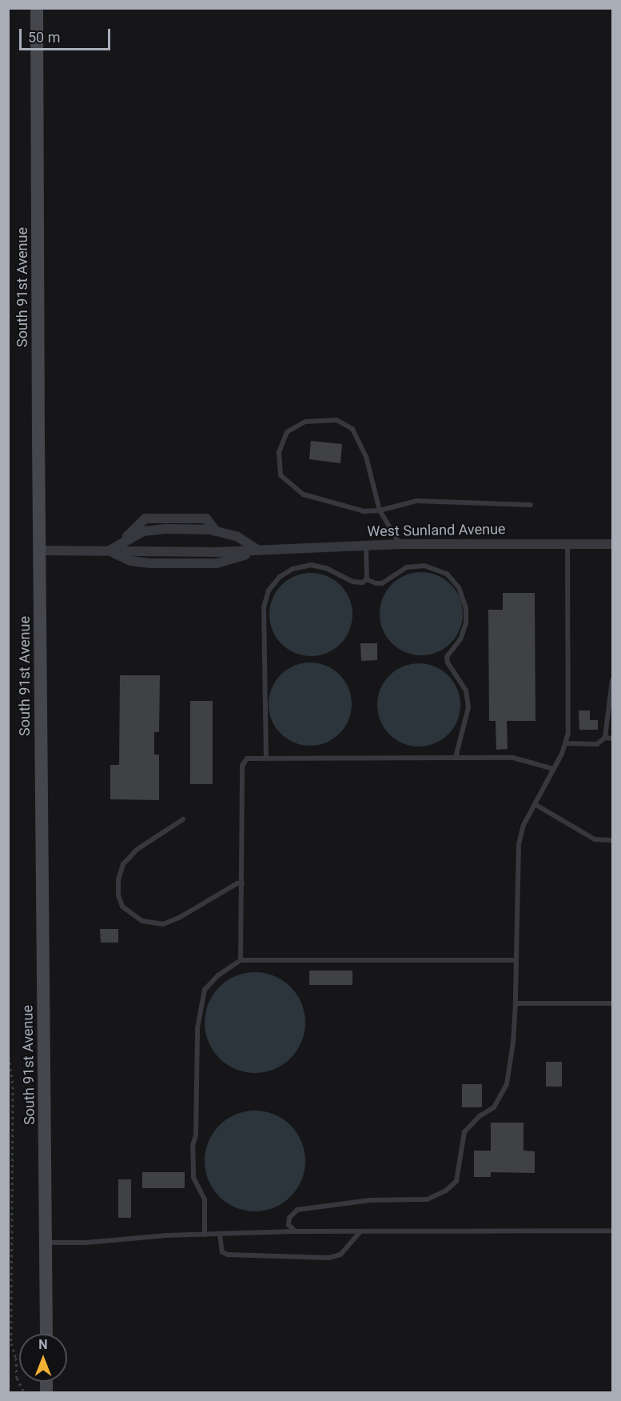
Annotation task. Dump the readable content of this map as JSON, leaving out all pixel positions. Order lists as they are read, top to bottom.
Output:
{
  "streets": {
    "main road": ["South 91st Avenue"],
    "street": ["West Sunland Avenue"]
  },
  "crossings": [
    ["South 91st Avenue", "West Sunland Avenue"]
  ],
  "scale_bar": "50 m",
  "north": "top"
}
